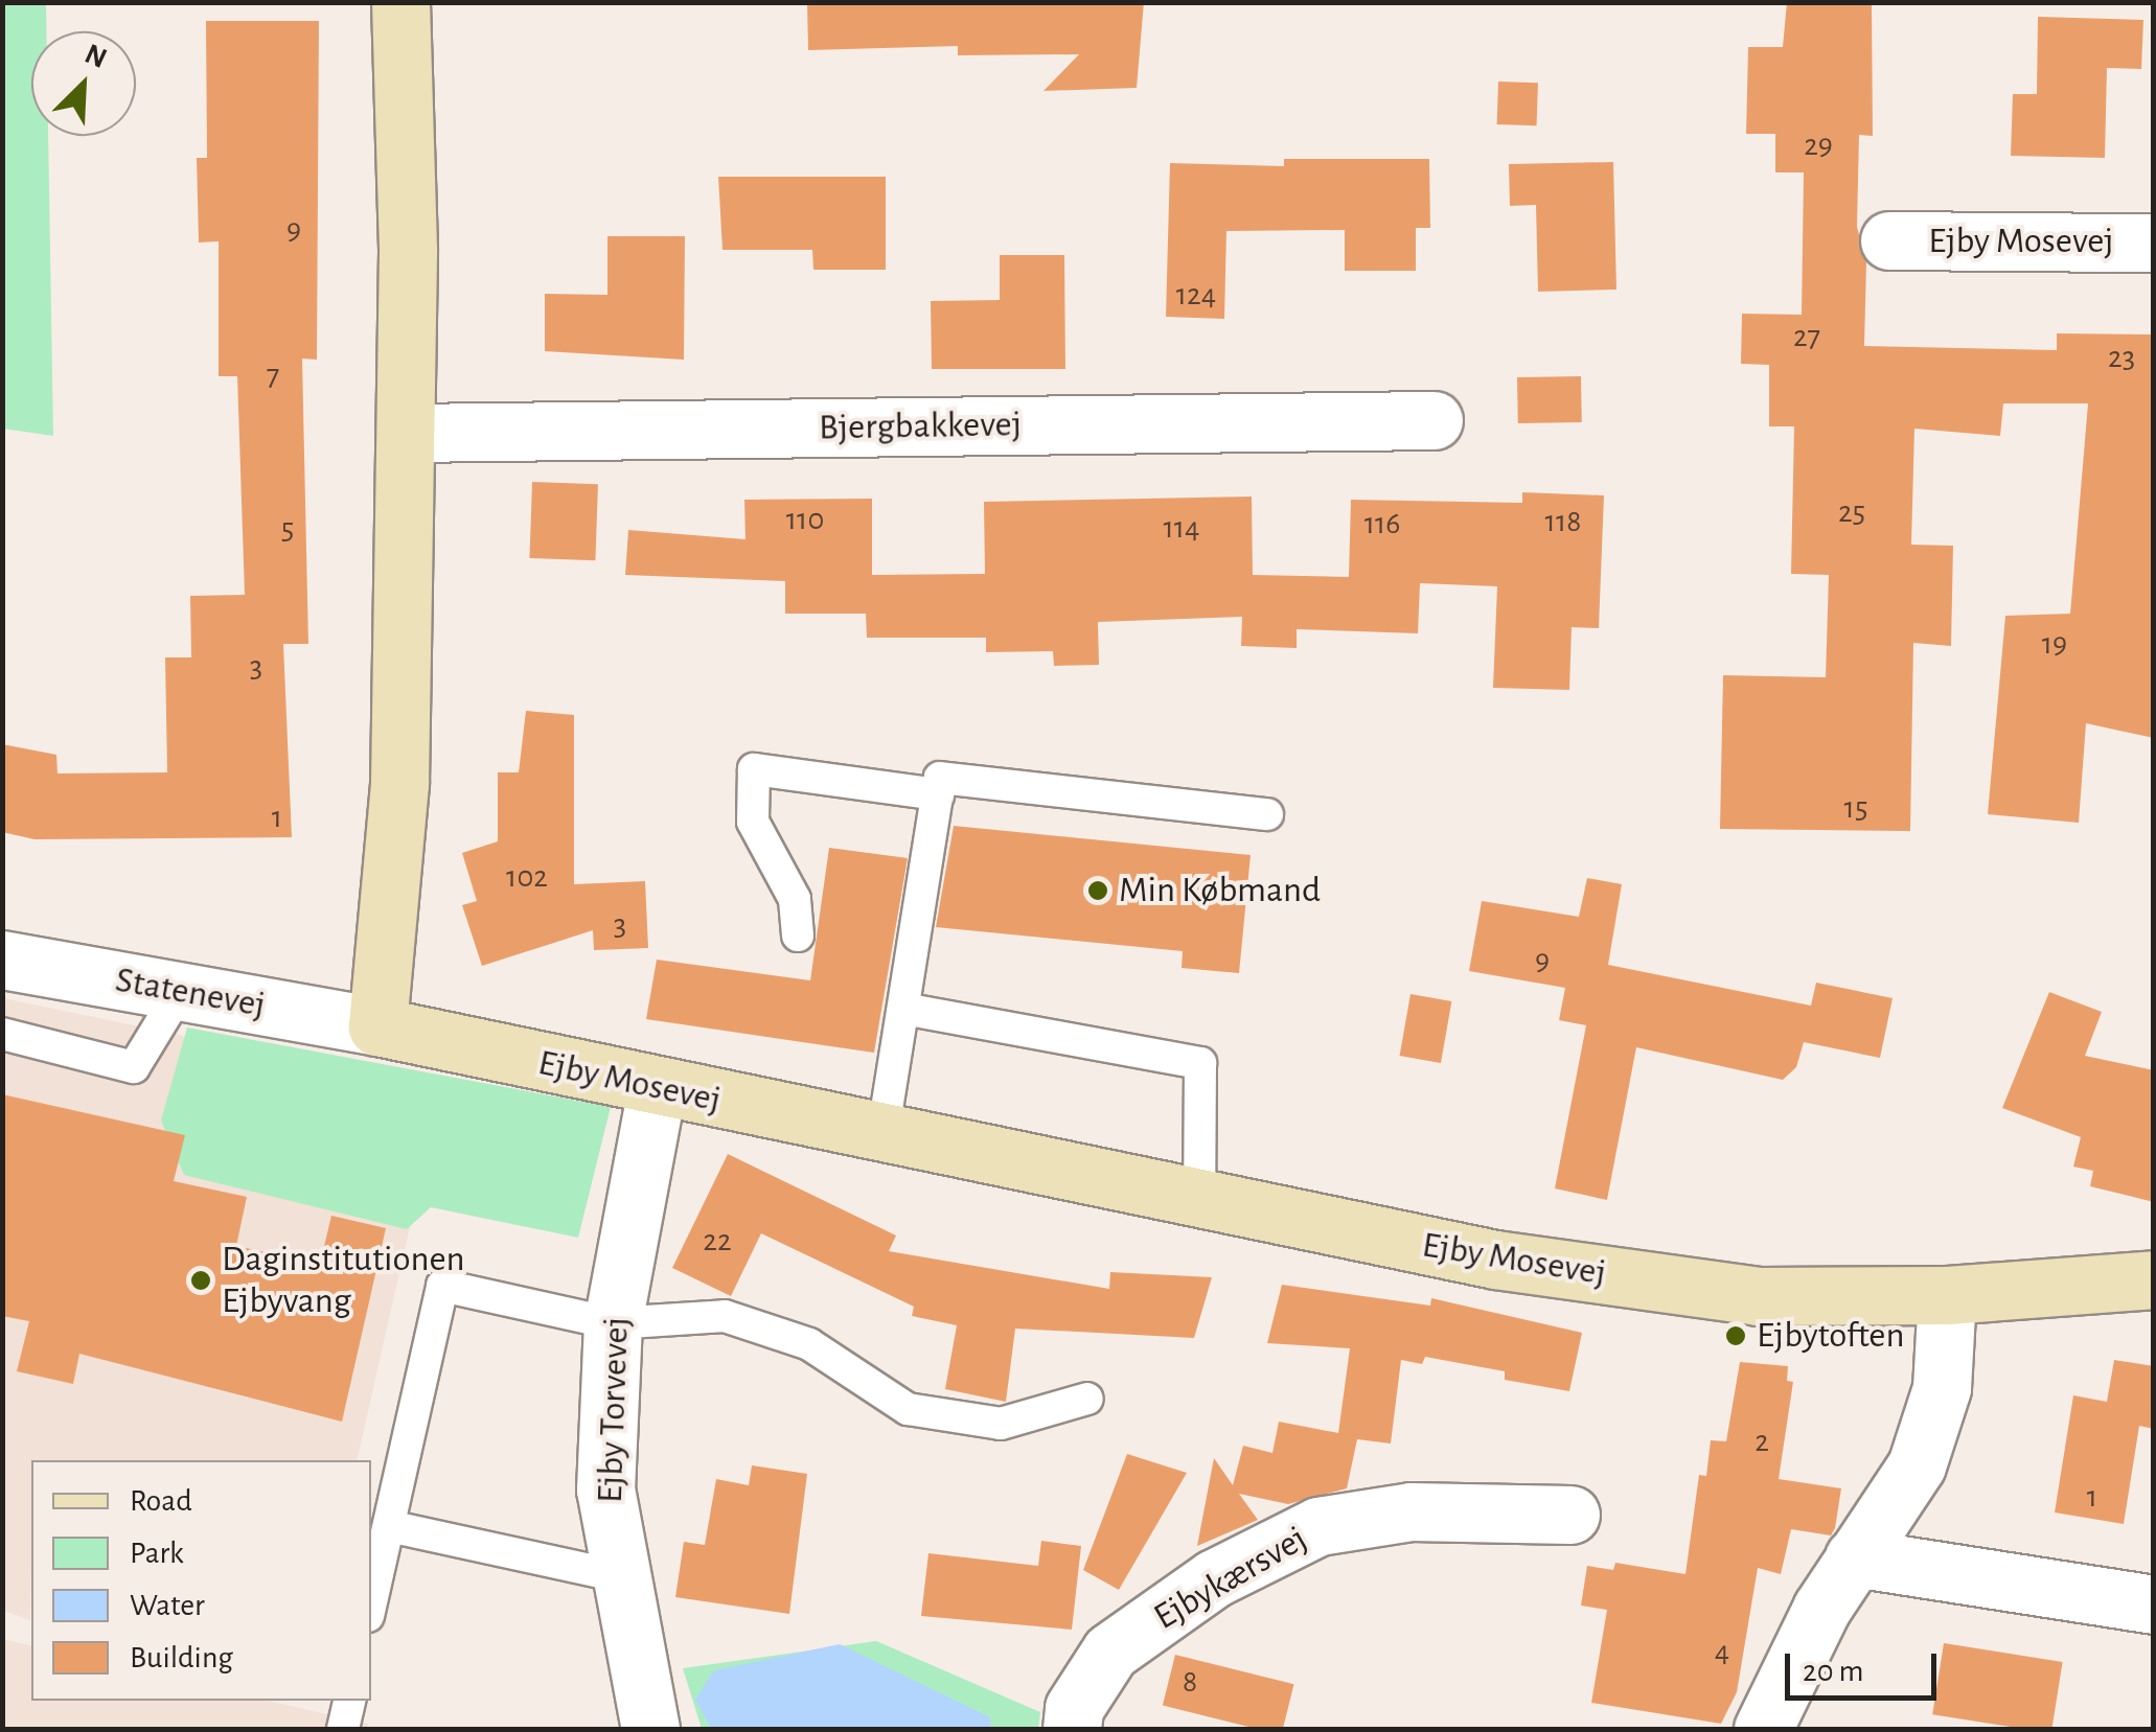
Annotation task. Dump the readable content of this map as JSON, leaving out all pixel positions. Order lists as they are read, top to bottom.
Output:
{
  "streets": {
    "street": [
      "Ejby Mosevej",
      "Bjergbakkevej",
      "Statenevej",
      "Ejby Torvevej",
      "Ejbykærsvej"
    ]
  },
  "crossings": [
    ["Ejby Mosevej", "Statenevej"],
    ["Ejby Mosevej", "Ejby Torvevej"]
  ],
  "places": ["Min Købmand", "Daginstitutionen Ejbyvang", "Ejbytoften"],
  "house_numbers": [
    "29",
    "9",
    "124",
    "27",
    "23",
    "7",
    "25",
    "110",
    "118",
    "116",
    "114",
    "5",
    "19",
    "3",
    "15",
    "1",
    "102",
    "3",
    "9",
    "22",
    "2",
    "1",
    "4",
    "8"
  ],
  "legend": [
    "Road",
    "Park",
    "Water",
    "Building"
  ],
  "scale_bar": "20 m",
  "north": "top right"
}
